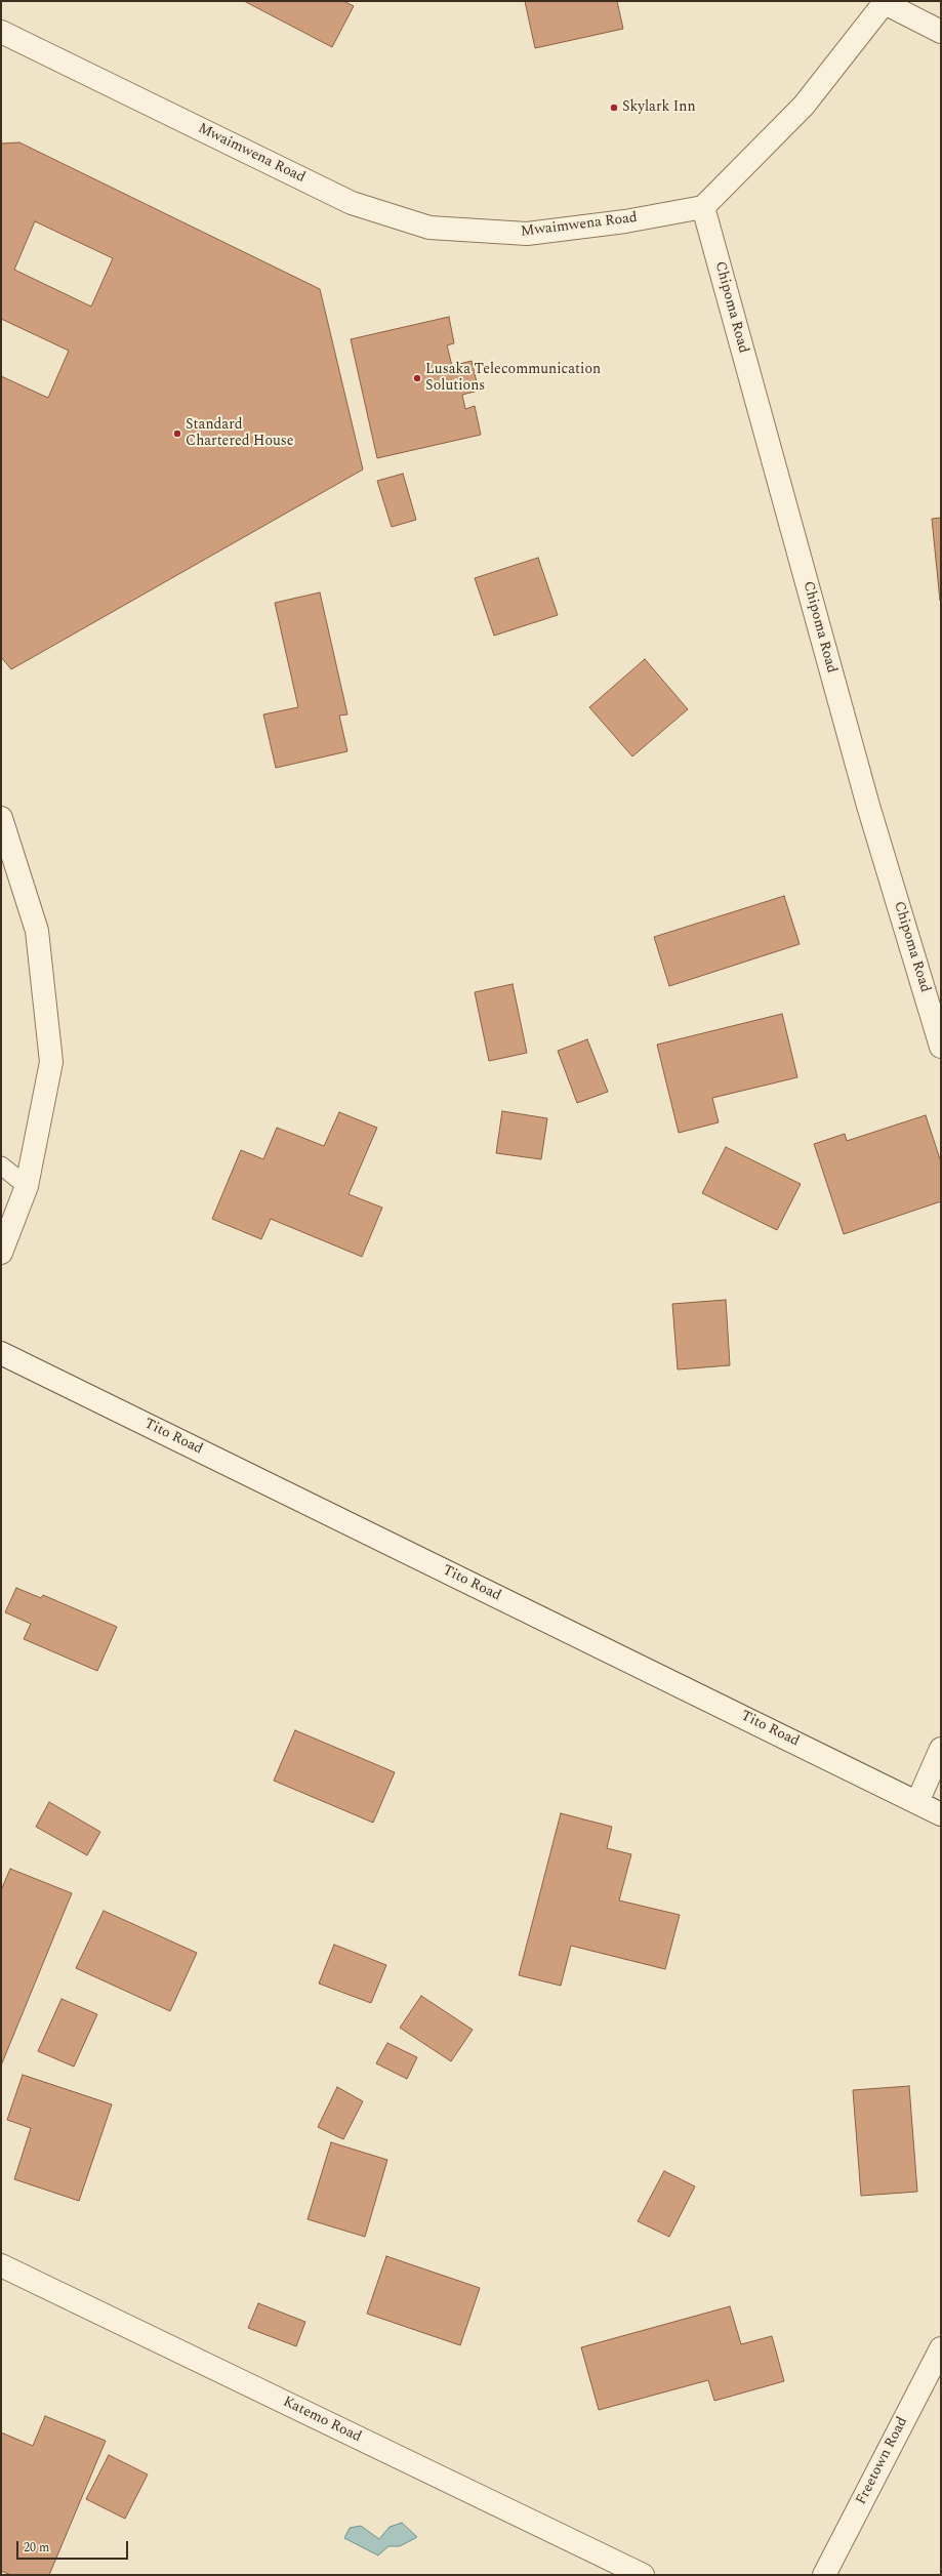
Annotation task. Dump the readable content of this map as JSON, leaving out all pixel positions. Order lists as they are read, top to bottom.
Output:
{
  "streets": {
    "street": [
      "Mwaimwena Road",
      "Chipoma Road",
      "Tito Road",
      "Katemo Road",
      "Freetown Road"
    ]
  },
  "crossings": [
    ["Mwaimwena Road", "Chipoma Road"]
  ],
  "places": ["Skylark Inn", "Lusaka Telecommunication Solutions", "Standard Chartered House"],
  "scale_bar": "20 m"
}
